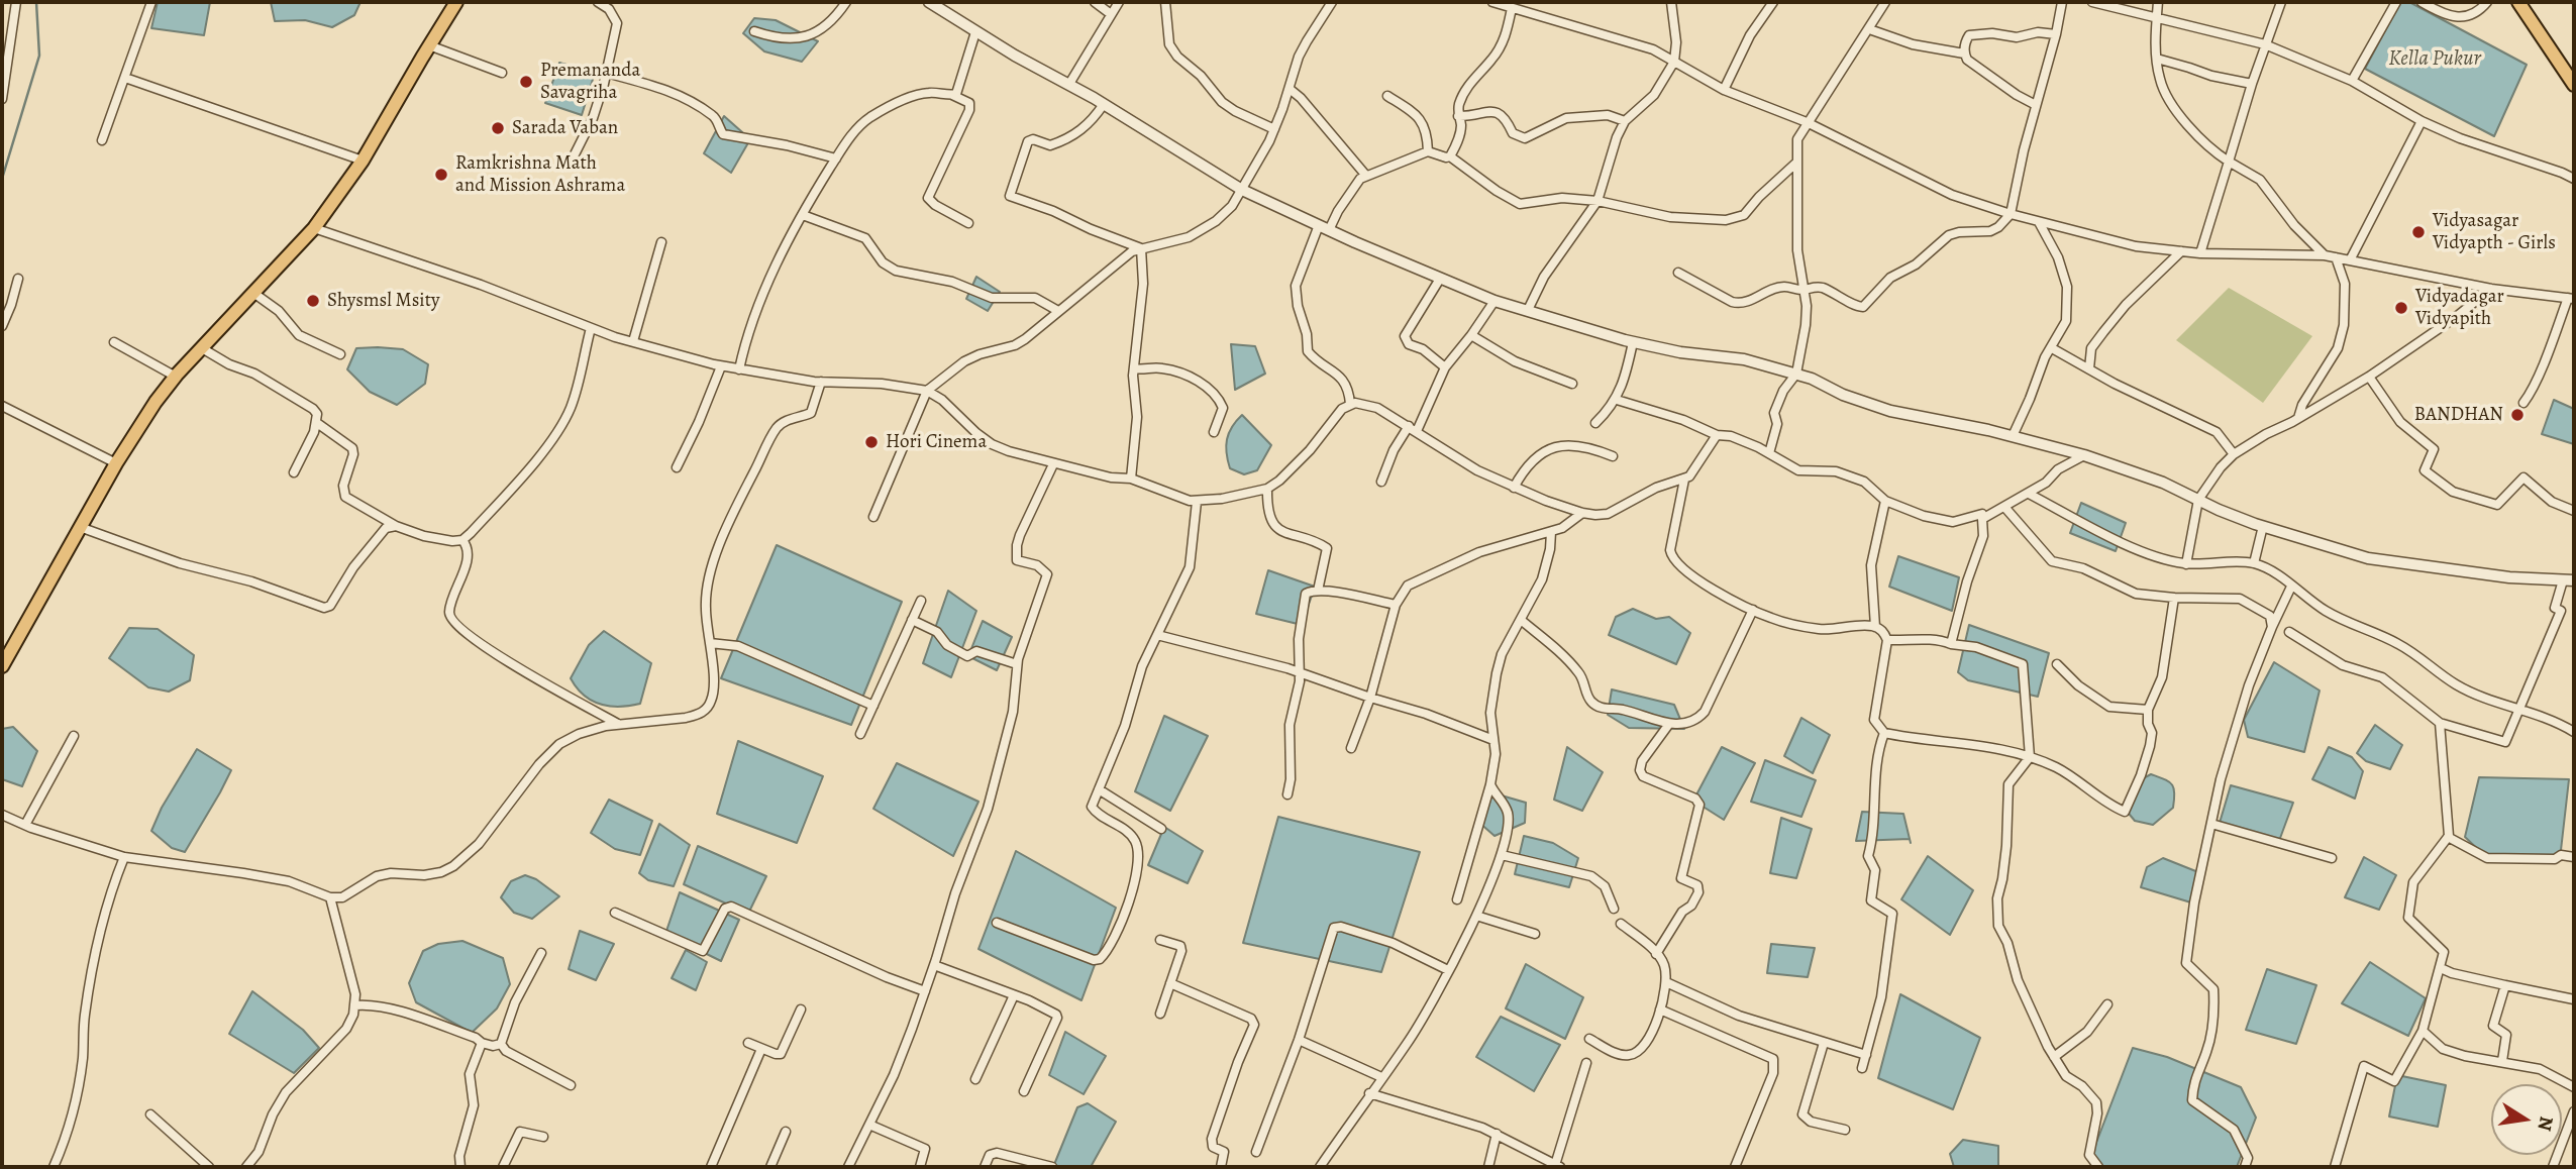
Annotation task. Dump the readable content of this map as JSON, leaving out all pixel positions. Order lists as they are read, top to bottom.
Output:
{
  "water": ["Kella Pukur"],
  "places": [
    "Premananda Savagriha",
    "Sarada Vaban",
    "Ramkrishna Math and Mission Ashrama",
    "Vidyasagar Vidyapth - Girls",
    "Shysmsl Msity",
    "Vidyadagar Vidyapith",
    "BANDHAN",
    "Hori Cinema"
  ],
  "north": "right"
}
